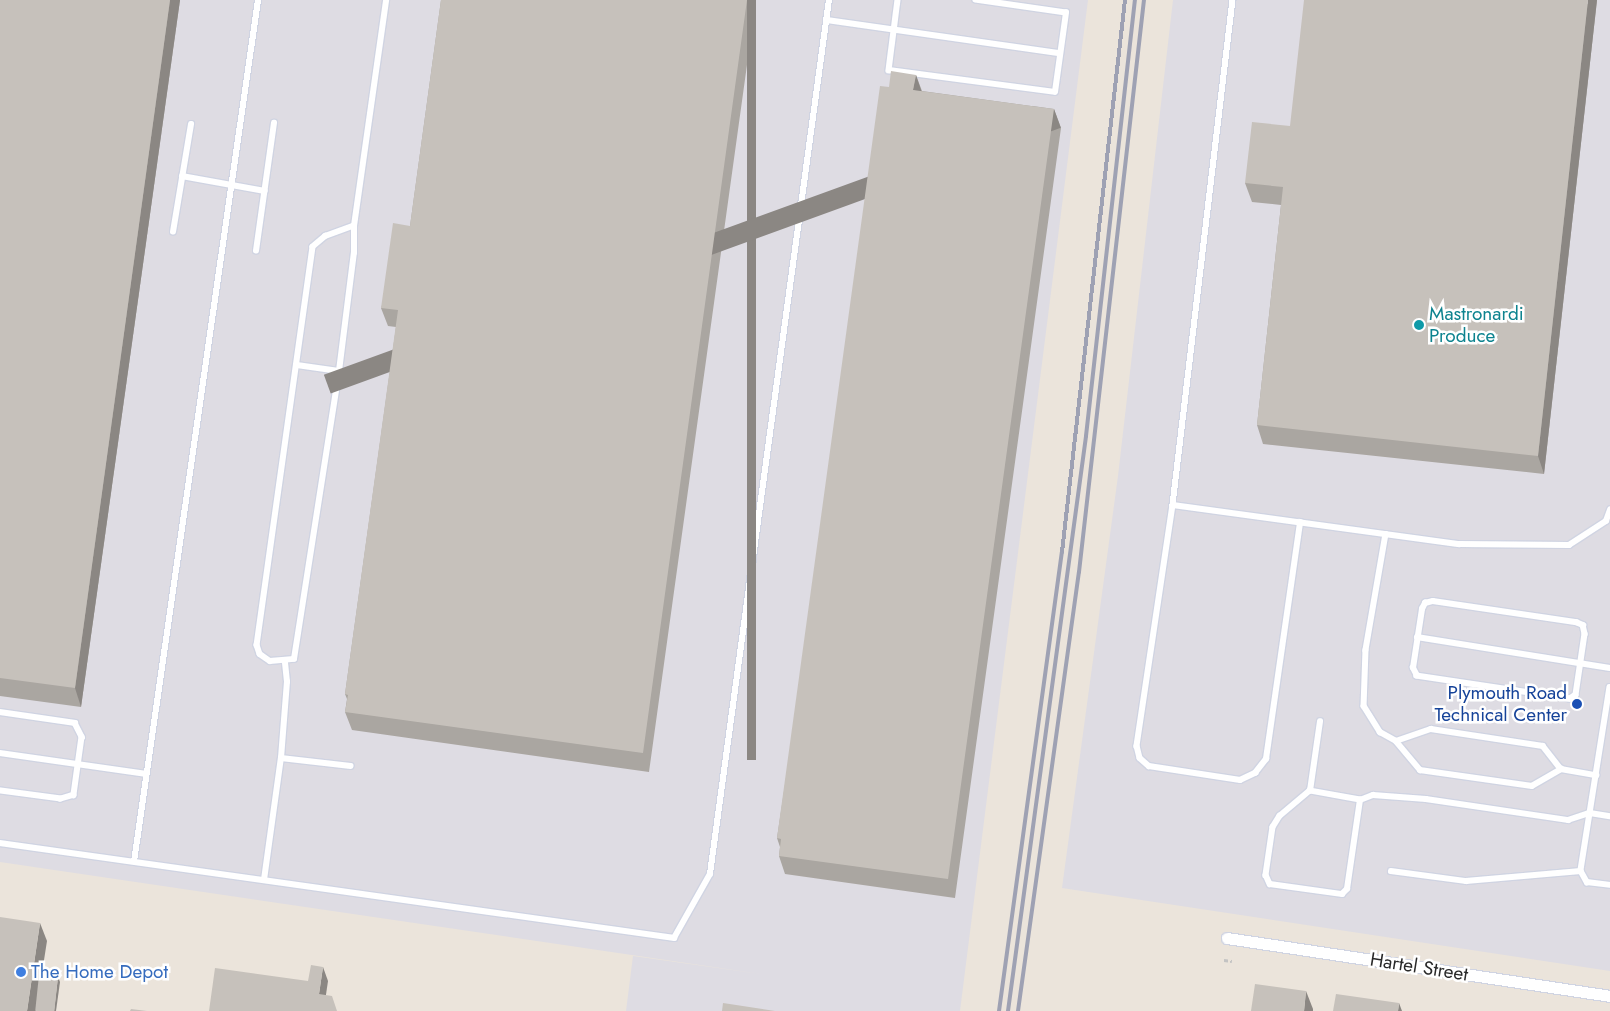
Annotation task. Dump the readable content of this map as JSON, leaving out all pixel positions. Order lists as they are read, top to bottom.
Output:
{
  "streets": {
    "street": ["Hartel Street"]
  },
  "places": ["Mastronardi Produce", "Plymouth Road Technical Center", "The Home Depot"]
}
